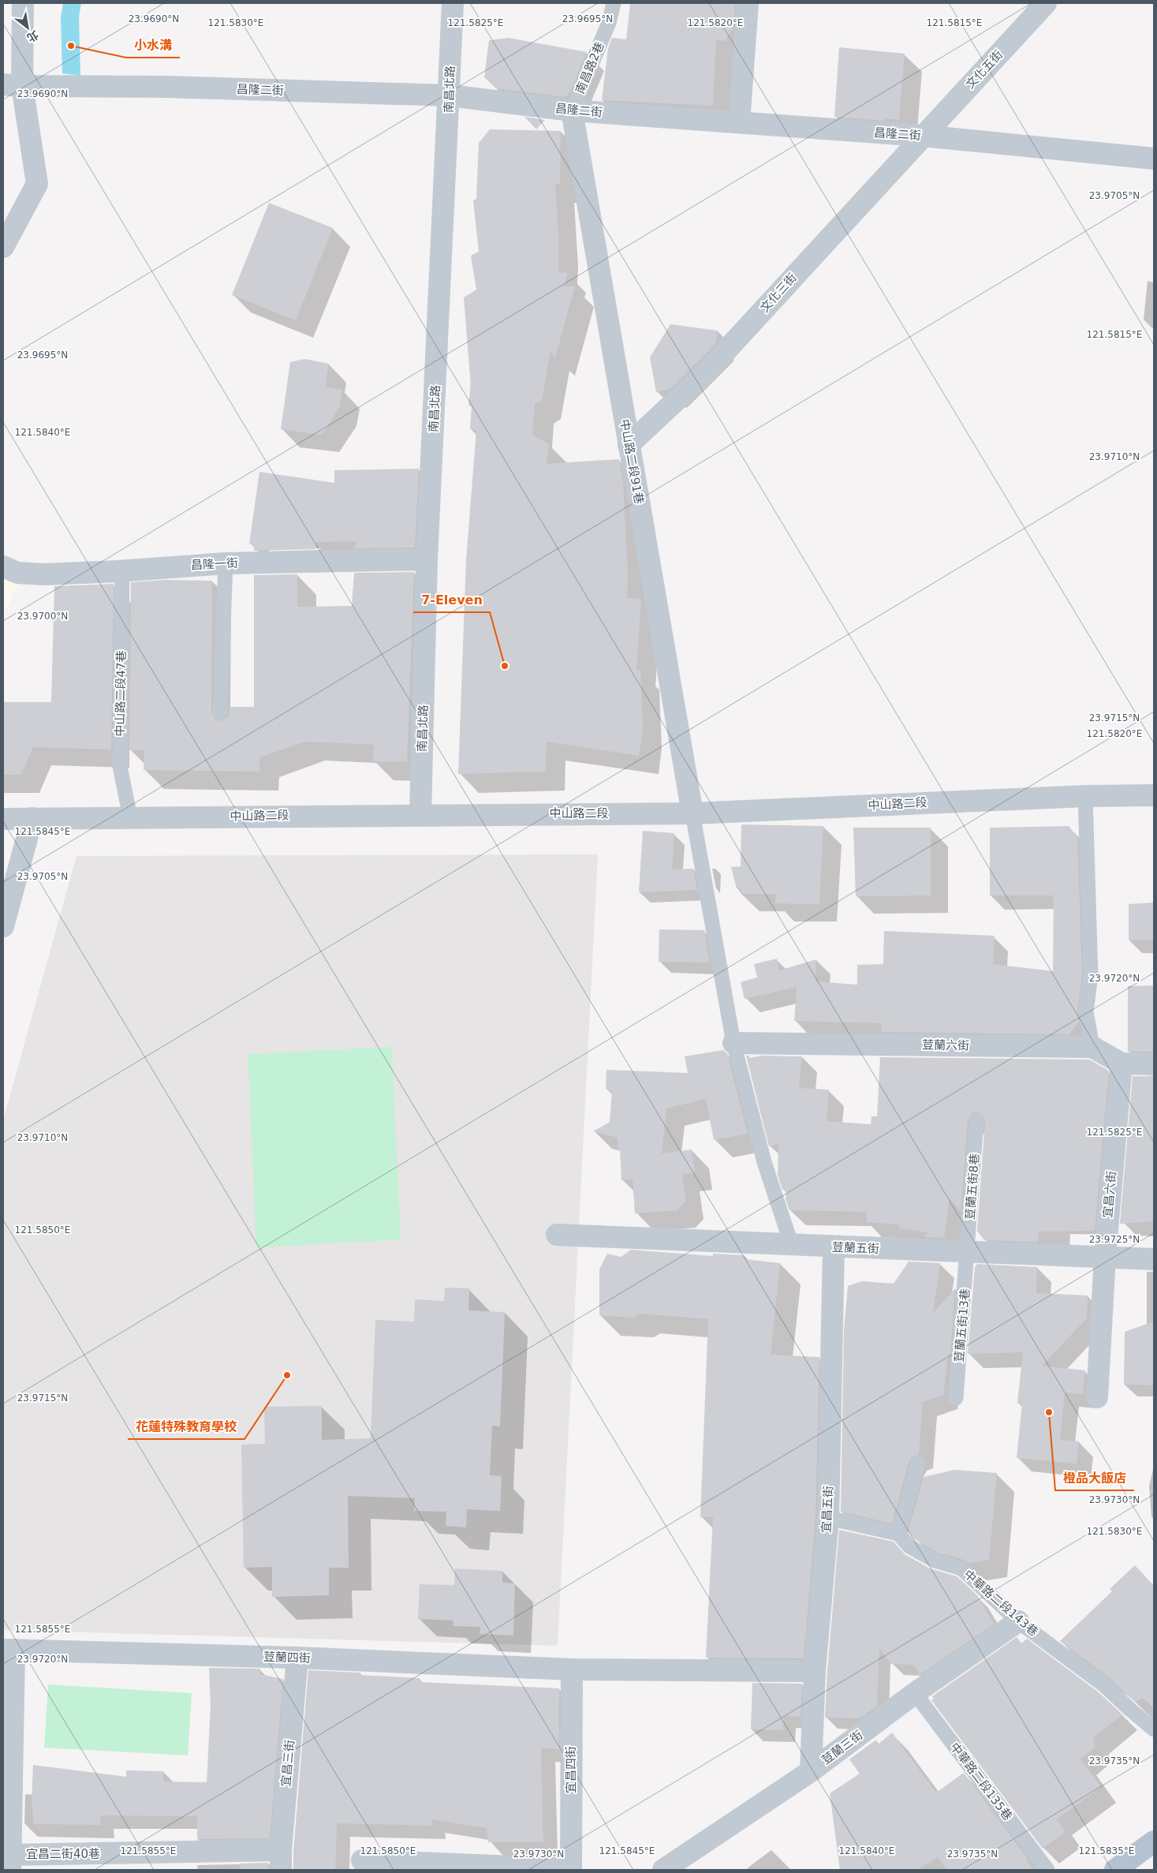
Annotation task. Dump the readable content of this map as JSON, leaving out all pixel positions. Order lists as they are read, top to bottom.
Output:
{
  "streets": {
    "street": [
      "文化五街",
      "南昌北路",
      "昌隆二街",
      "文化三街",
      "中山路二段91巷",
      "昌隆一街",
      "中山路二段",
      "荳蘭六街",
      "宜昌六街",
      "荳蘭五街",
      "宜昌五街",
      "荳蘭四街",
      "荳蘭三街",
      "宜昌三街",
      "宜昌四街",
      "宜昌二街40巷"
    ],
    "lane": [
      "南昌路2巷",
      "中山路二段47巷",
      "荳蘭五街8巷",
      "荳蘭五街13巷",
      "中華路二段143巷",
      "中華路二段135巷"
    ]
  },
  "crossings": [
    ["南昌路2巷", "昌隆二街"],
    ["南昌路2巷", "中山路二段91巷"],
    ["文化五街", "昌隆二街"],
    ["文化五街", "文化三街"],
    ["南昌北路", "昌隆二街"],
    ["南昌北路", "昌隆一街"],
    ["南昌北路", "中山路二段"],
    ["昌隆二街", "文化三街"],
    ["昌隆二街", "中山路二段91巷"],
    ["文化三街", "中山路二段91巷"],
    ["中山路二段91巷", "中山路二段"],
    ["昌隆一街", "中山路二段47巷"],
    ["中山路二段47巷", "中山路二段"],
    ["荳蘭六街", "宜昌六街"],
    ["荳蘭五街8巷", "荳蘭五街"],
    ["荳蘭五街8巷", "荳蘭五街13巷"],
    ["宜昌六街", "荳蘭五街"],
    ["荳蘭五街", "荳蘭五街13巷"],
    ["荳蘭五街", "宜昌五街"],
    ["宜昌五街", "荳蘭四街"],
    ["宜昌五街", "荳蘭三街"],
    ["中華路二段143巷", "荳蘭三街"],
    ["荳蘭四街", "宜昌三街"],
    ["荳蘭四街", "宜昌四街"],
    ["荳蘭三街", "中華路二段135巷"],
    ["宜昌三街", "宜昌二街40巷"]
  ],
  "places": [
    "小水溝",
    "7-Eleven",
    "花蓮特殊教育學校",
    "橙品大飯店"
  ],
  "north": "bottom right",
  "coordinates": [
    "23.9690°N",
    "23.9695°N",
    "121.5830°E",
    "121.5825°E",
    "121.5820°E",
    "121.5815°E",
    "23.9705°N",
    "121.5840°E",
    "23.9710°N",
    "23.9700°N",
    "23.9715°N",
    "121.5845°E",
    "23.9720°N",
    "121.5850°E",
    "23.9725°N",
    "23.9730°N",
    "121.5855°E",
    "23.9735°N",
    "121.5835°E"
  ]
}
